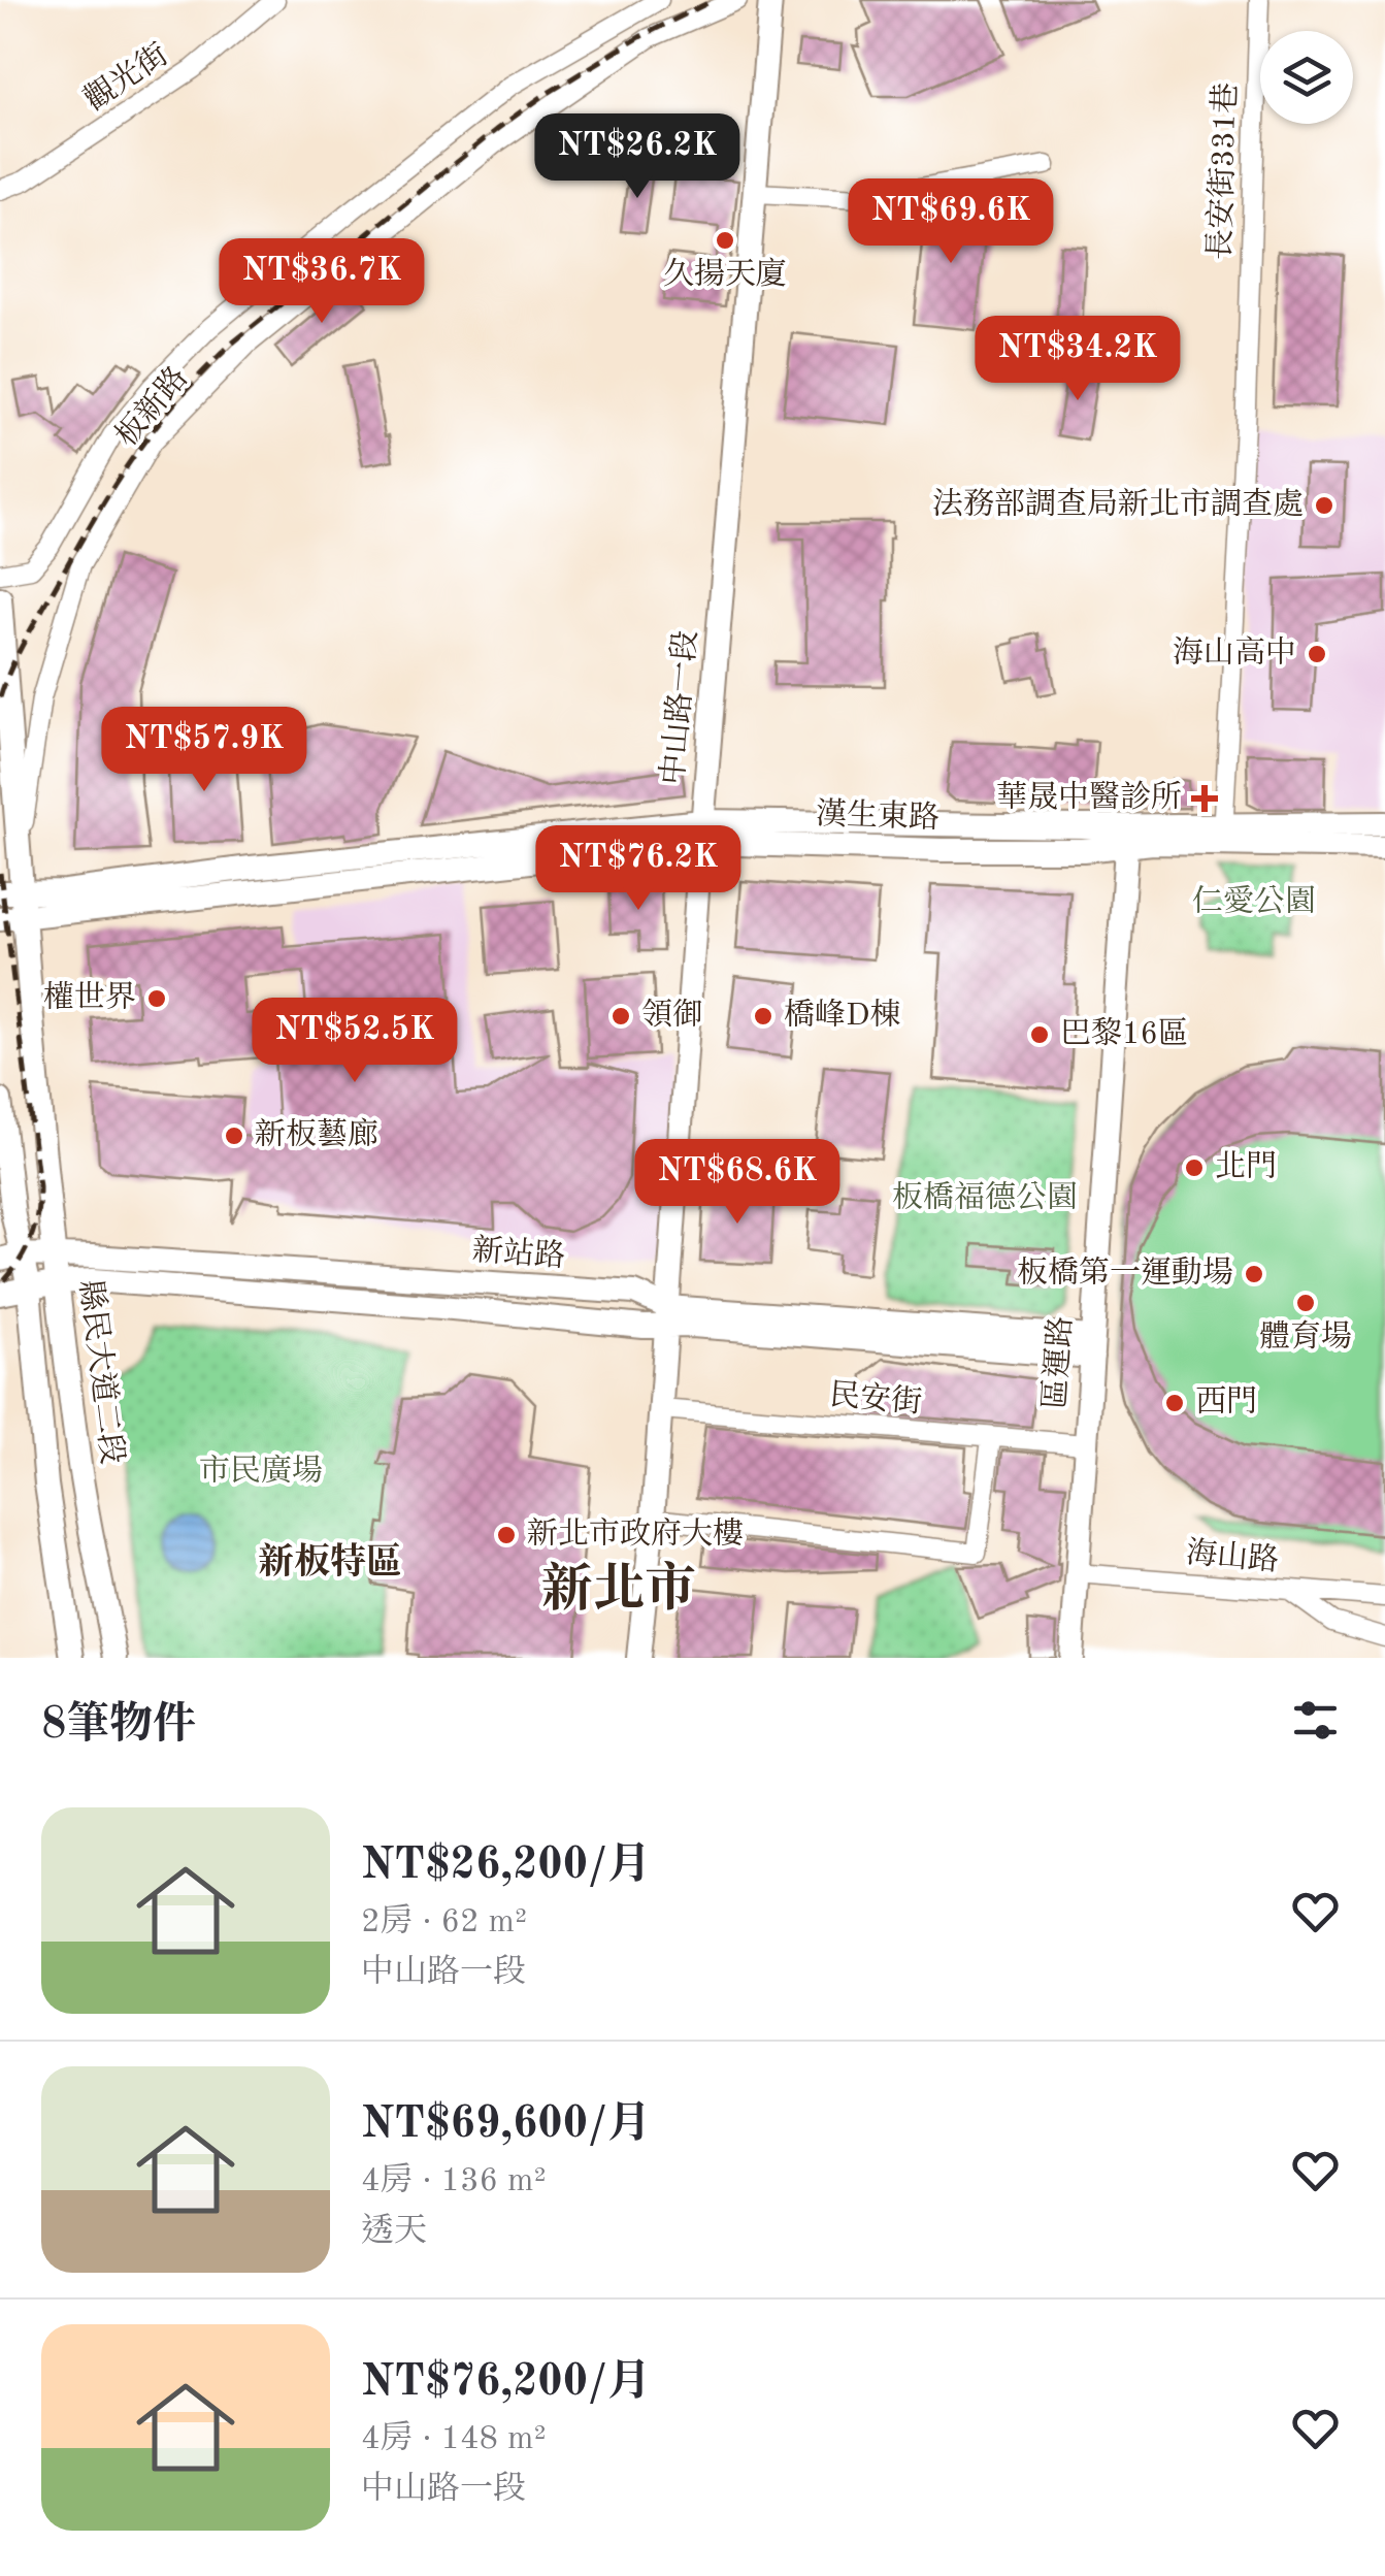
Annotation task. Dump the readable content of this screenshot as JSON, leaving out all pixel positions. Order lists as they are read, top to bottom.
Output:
{
  "streets": {
    "street": [
      "觀光街",
      "長安街331巷",
      "板新路",
      "中山路一段",
      "漢生東路",
      "新站路",
      "區運路",
      "縣民大道二段",
      "民安街",
      "海山路"
    ]
  },
  "crossings": [
    ["長安街331巷", "漢生東路"],
    ["板新路", "縣民大道二段"],
    ["中山路一段", "漢生東路"],
    ["中山路一段", "新站路"],
    ["中山路一段", "民安街"],
    ["漢生東路", "區運路"],
    ["漢生東路", "縣民大道二段"],
    ["新站路", "區運路"],
    ["新站路", "縣民大道二段"],
    ["區運路", "民安街"],
    ["區運路", "海山路"]
  ],
  "districts": ["新板特區", "新北市"],
  "parks": ["仁愛公園", "板橋福德公園", "市民廣場"],
  "places": {
    "other": [
      "久揚天廈",
      "法務部調查局新北市調查處",
      "海山高中",
      "權世界",
      "領御",
      "橋峰D棟",
      "巴黎16區",
      "新板藝廊",
      "北門",
      "板橋第一運動場",
      "體育場",
      "西門",
      "新北市政府大樓"
    ],
    "health": ["華晟中醫診所"]
  },
  "page": {
    "price": [
      "NT$26.2K",
      "NT$69.6K",
      "NT$36.7K",
      "NT$34.2K",
      "NT$57.9K",
      "NT$76.2K",
      "NT$52.5K",
      "NT$68.6K"
    ],
    "heading": "8筆物件",
    "list": [
      {
        "name": "NT$26,200/月",
        "note": "2房 · 62 m² · 中山路一段"
      },
      {
        "name": "NT$69,600/月",
        "note": "4房 · 136 m² · 透天"
      },
      {
        "name": "NT$76,200/月",
        "note": "4房 · 148 m² · 中山路一段"
      }
    ]
  }
}
